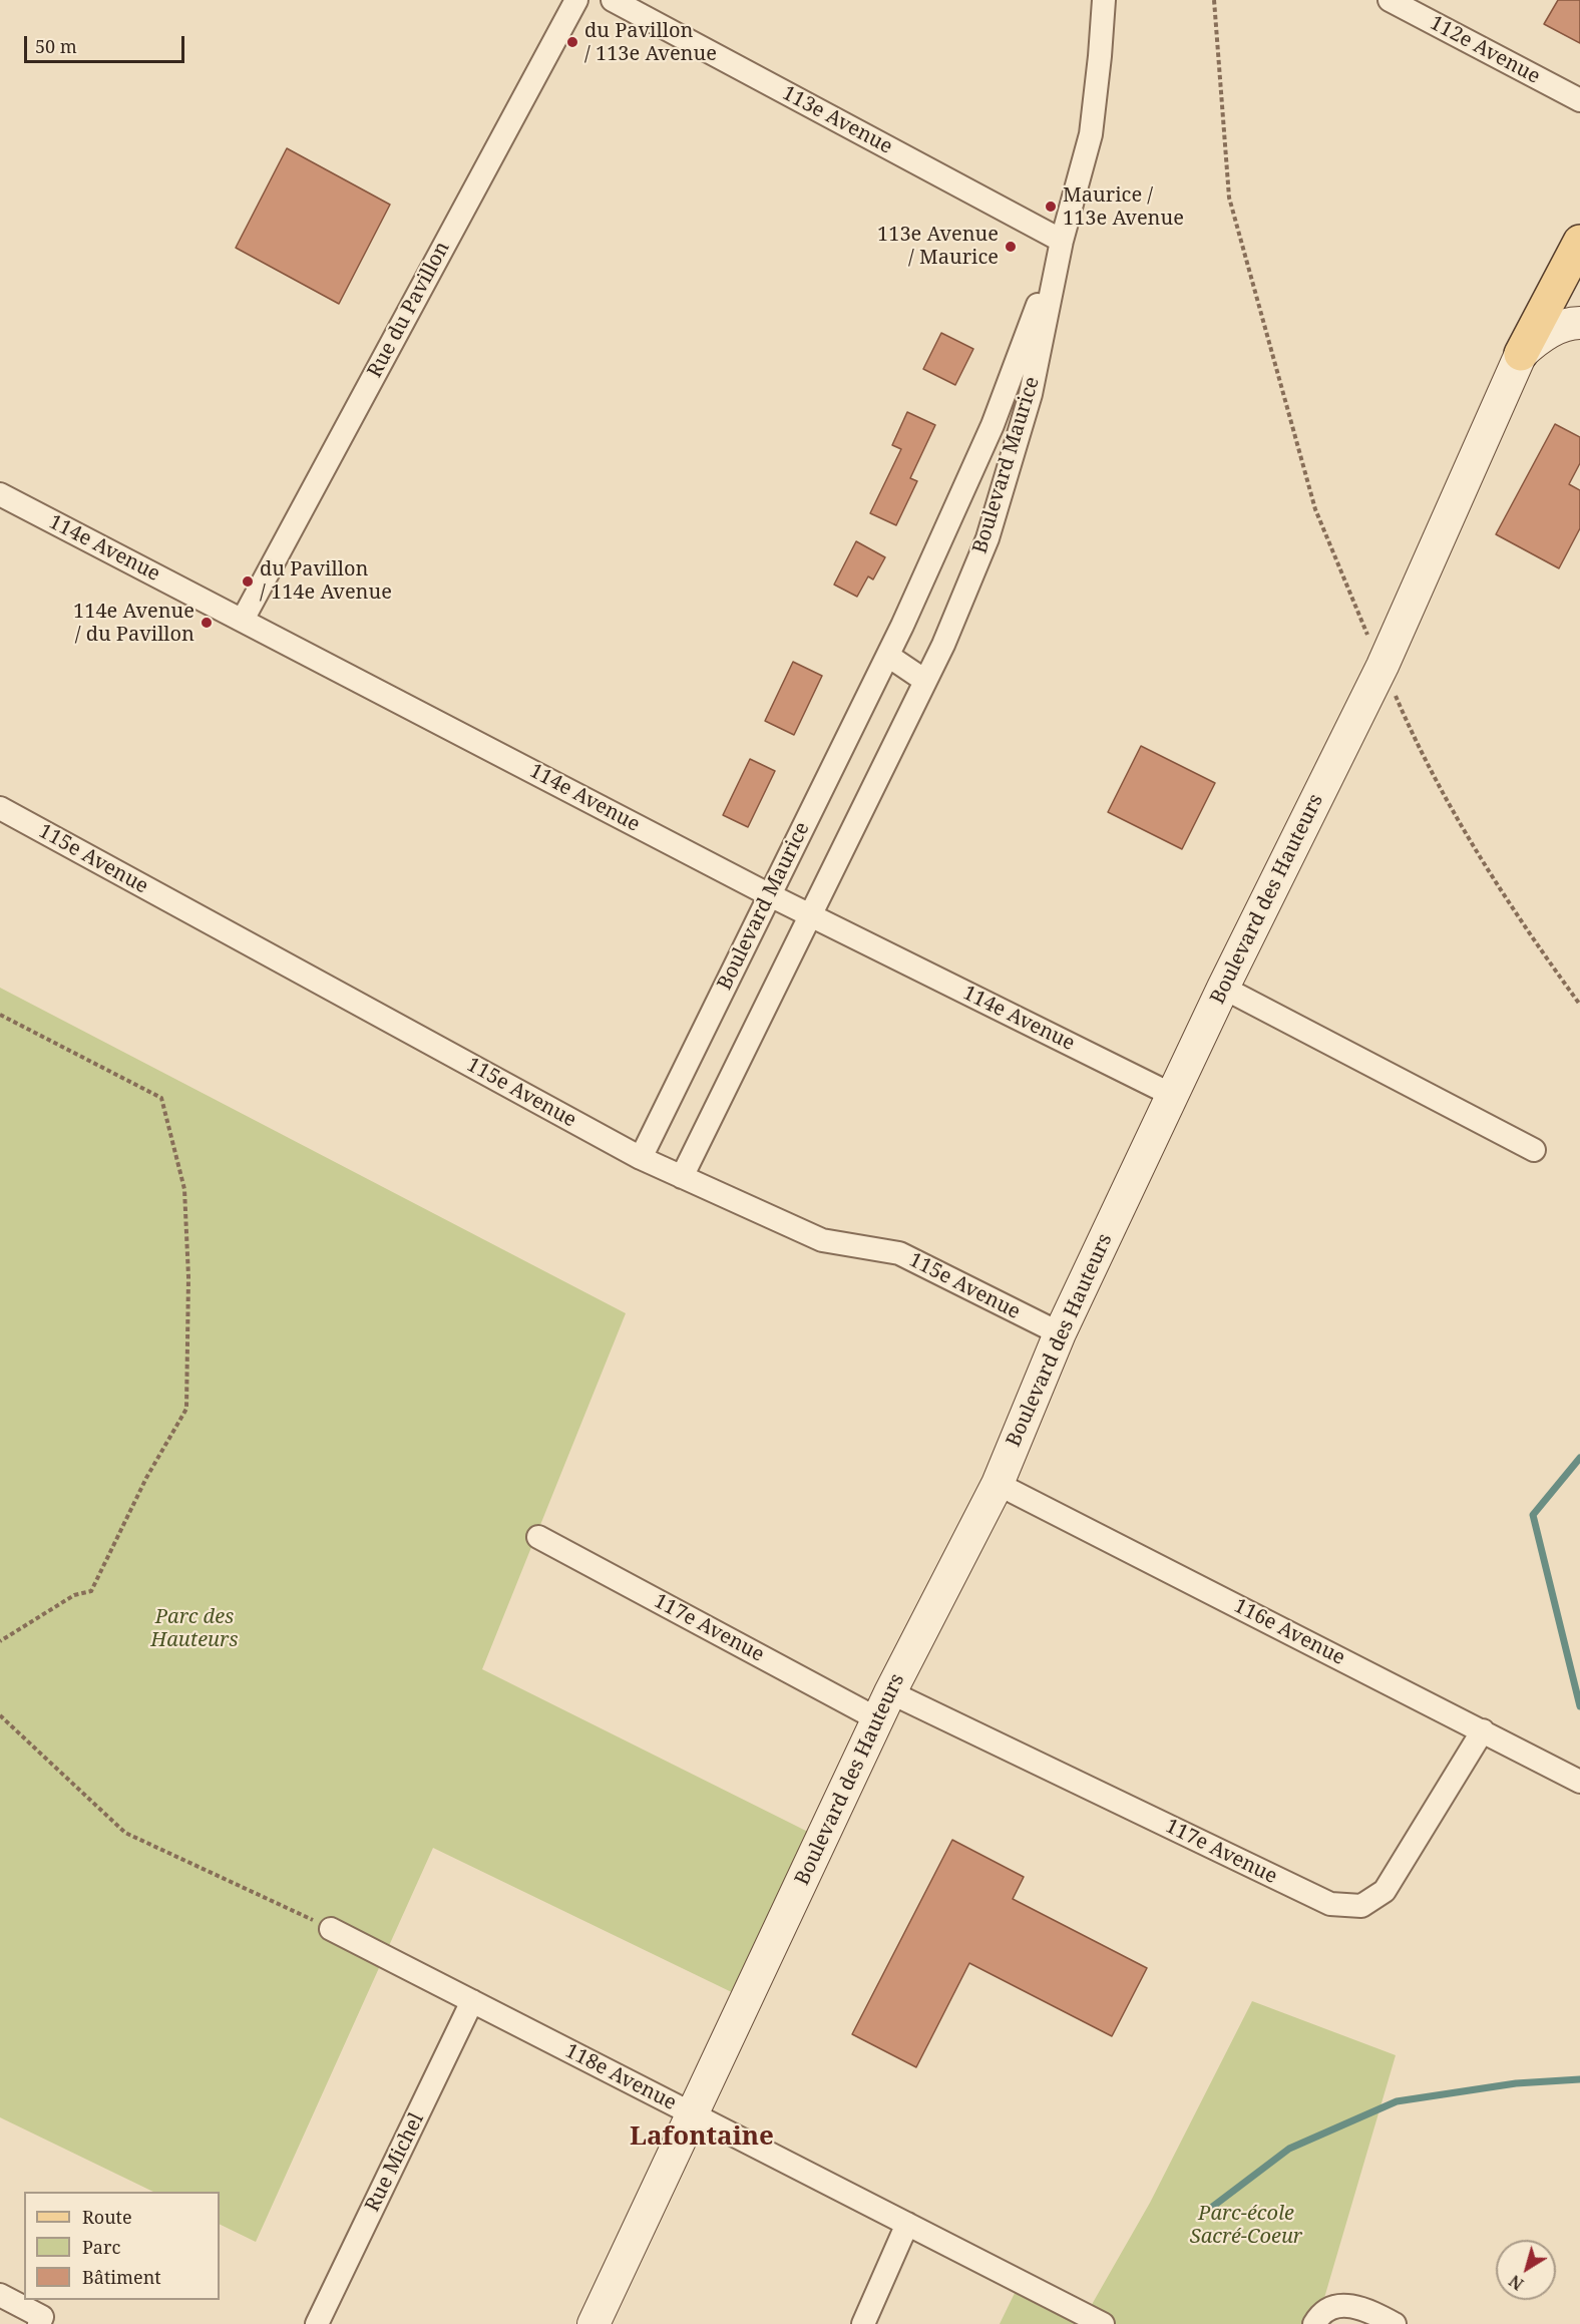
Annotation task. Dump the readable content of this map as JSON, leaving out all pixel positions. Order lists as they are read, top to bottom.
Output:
{
  "streets": {
    "main road": ["Boulevard des Hauteurs"],
    "street": [
      "112e Avenue",
      "113e Avenue",
      "Rue du Pavillon",
      "Boulevard Maurice",
      "114e Avenue",
      "115e Avenue",
      "117e Avenue",
      "116e Avenue",
      "118e Avenue",
      "Rue Michel"
    ]
  },
  "crossings": [
    ["113e Avenue", "Boulevard Maurice"],
    ["Rue du Pavillon", "114e Avenue"],
    ["Boulevard Maurice", "114e Avenue"],
    ["Boulevard Maurice", "115e Avenue"],
    ["114e Avenue", "Boulevard des Hauteurs"],
    ["115e Avenue", "Boulevard des Hauteurs"],
    ["Boulevard des Hauteurs", "117e Avenue"],
    ["Boulevard des Hauteurs", "116e Avenue"],
    ["Boulevard des Hauteurs", "118e Avenue"],
    ["117e Avenue", "116e Avenue"],
    ["118e Avenue", "Rue Michel"]
  ],
  "districts": ["Lafontaine"],
  "parks": ["Parc des Hauteurs", "Parc-école Sacré-Coeur"],
  "places": [
    "du Pavillon / 113e Avenue",
    "Maurice / 113e Avenue",
    "113e Avenue / Maurice",
    "du Pavillon / 114e Avenue",
    "114e Avenue / du Pavillon"
  ],
  "legend": ["Route", "Parc", "Bâtiment"],
  "scale_bar": "50 m",
  "north": "bottom left"
}
